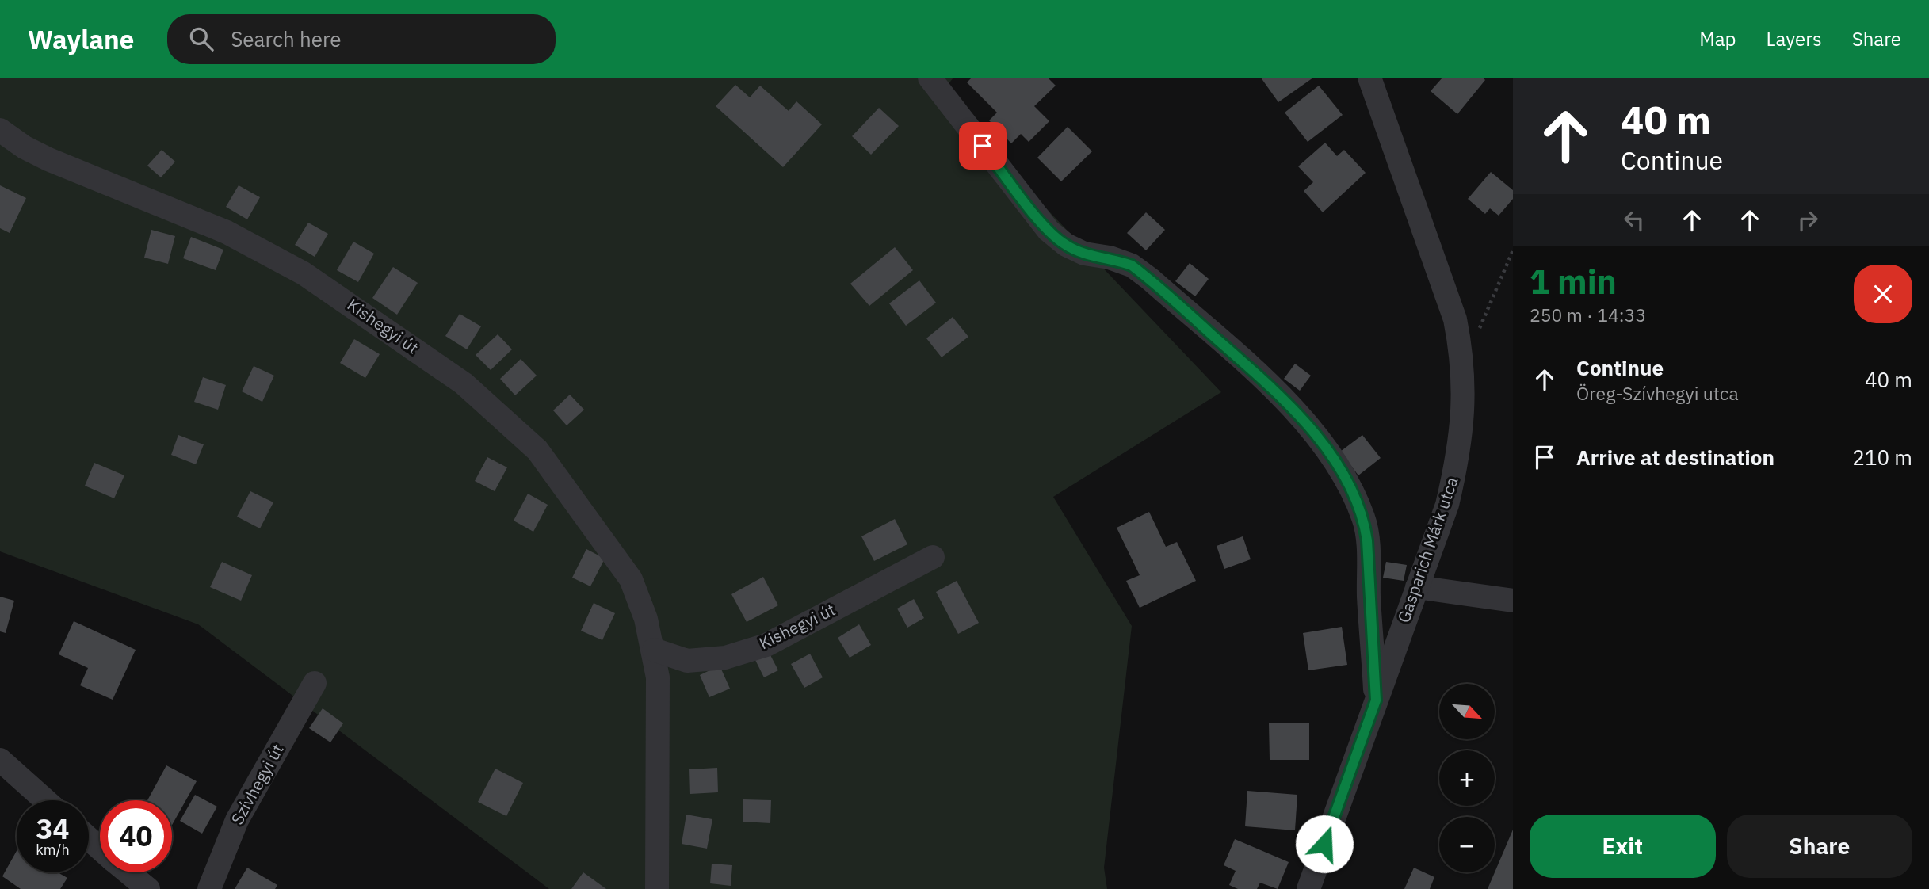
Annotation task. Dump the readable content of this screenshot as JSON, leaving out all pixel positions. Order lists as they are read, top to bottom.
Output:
{
  "streets": {
    "street": ["Kishegyi út", "Gasparich Márk utca", "Szívhegyi út"]
  },
  "north": "bottom right",
  "page": {
    "header": "Waylane",
    "search": "Search here",
    "nav": ["Map", "Layers", "Share"],
    "turn": ["40 m", "Continue"],
    "heading": ["1 min", "250 m · 14:33"],
    "list": [
      {
        "name": "Continue",
        "note": "Öreg-Szívhegyi utca",
        "value": "40 m"
      },
      {
        "name": "Arrive at destination",
        "value": "210 m"
      }
    ],
    "map_buttons": ["+", "−"],
    "speed": "34 km/h",
    "limit": "40",
    "buttons": ["Exit", "Share"]
  }
}
